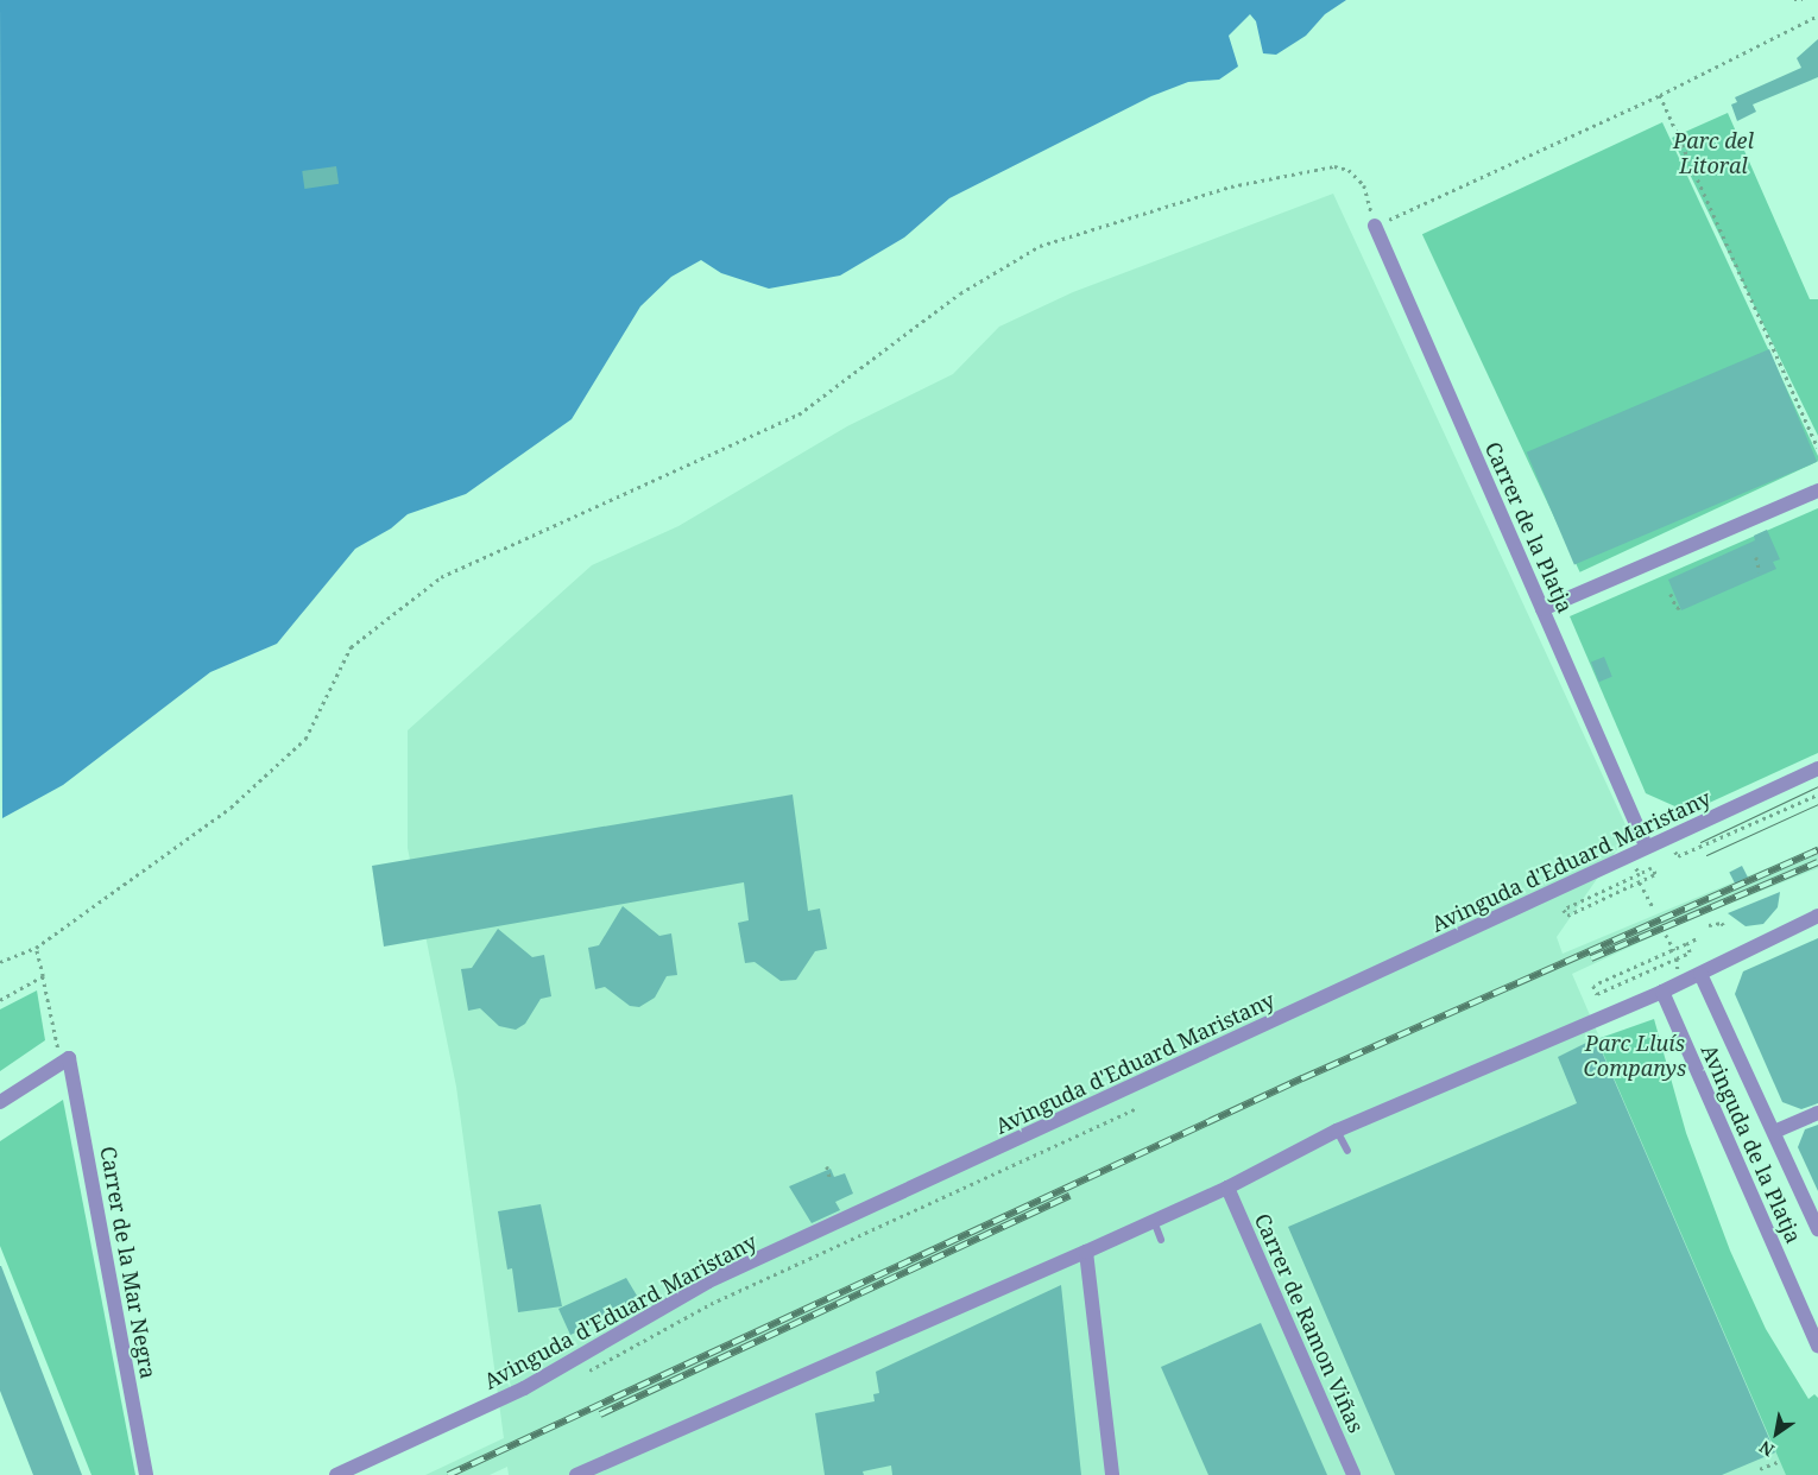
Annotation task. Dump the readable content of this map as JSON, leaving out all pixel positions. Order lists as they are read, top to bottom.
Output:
{
  "streets": {
    "street": [
      "Carrer de la Platja",
      "Avinguda d'Eduard Maristany",
      "Avinguda de la Platja",
      "Carrer de la Mar Negra",
      "Carrer de Ramon Viñas"
    ]
  },
  "crossings": [
    ["Carrer de la Platja", "Avinguda d'Eduard Maristany"]
  ],
  "parks": ["Parc del Litoral", "Parc Lluís Companys"],
  "north": "bottom left"
}
